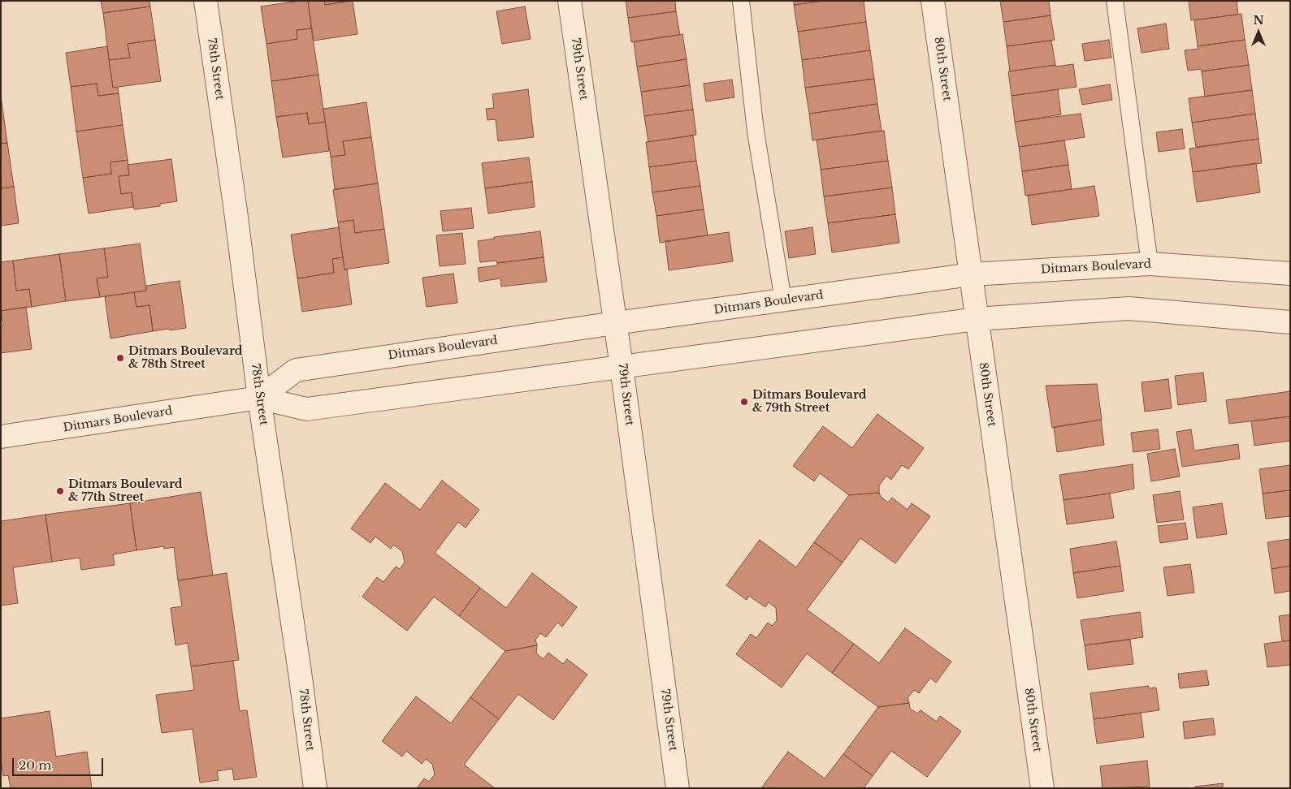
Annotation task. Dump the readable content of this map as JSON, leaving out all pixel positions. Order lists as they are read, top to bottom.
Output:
{
  "streets": {
    "street": [
      "78th Street",
      "79th Street",
      "80th Street",
      "Ditmars Boulevard"
    ]
  },
  "crossings": [
    ["78th Street", "Ditmars Boulevard"],
    ["79th Street", "Ditmars Boulevard"],
    ["80th Street", "Ditmars Boulevard"]
  ],
  "places": ["Ditmars Boulevard & 78th Street", "Ditmars Boulevard & 79th Street", "Ditmars Boulevard & 77th Street"],
  "scale_bar": "20 m",
  "north": "top"
}
